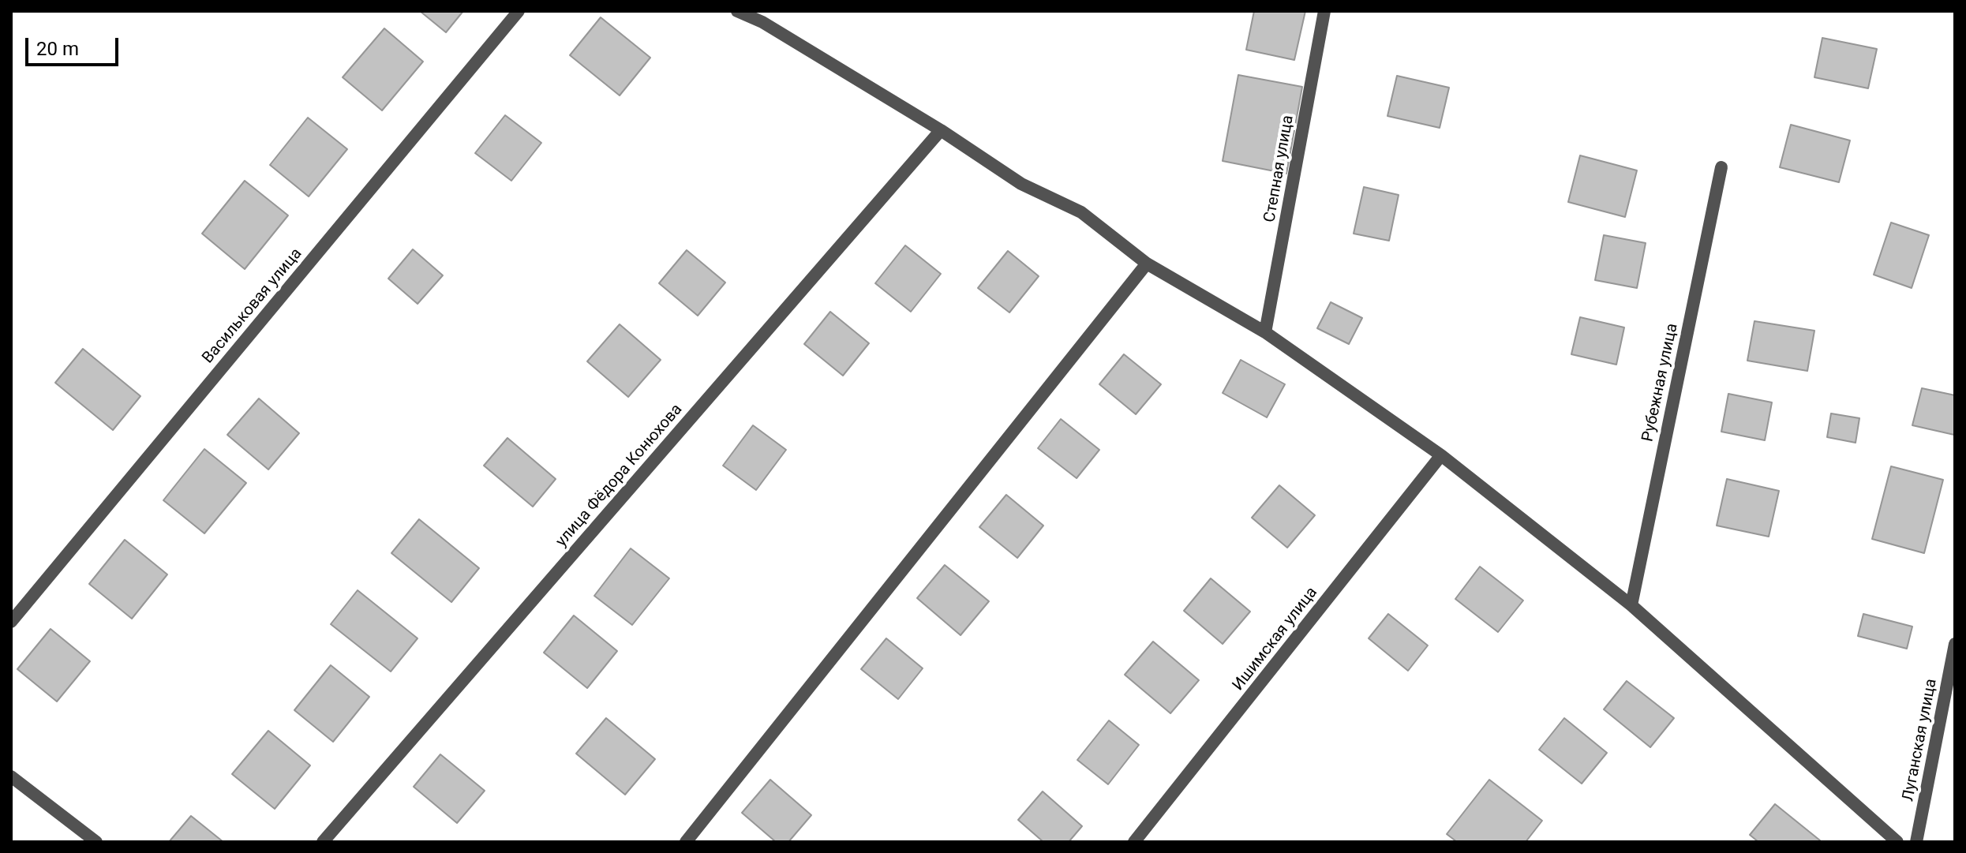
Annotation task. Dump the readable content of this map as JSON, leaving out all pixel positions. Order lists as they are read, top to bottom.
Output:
{
  "streets": {
    "street": [
      "Степная улица",
      "Васильковая улица",
      "Рубежная улица",
      "улица Фёдора Конюхова",
      "Ишимская улица",
      "Луганская улица"
    ]
  },
  "scale_bar": "20 m"
}
